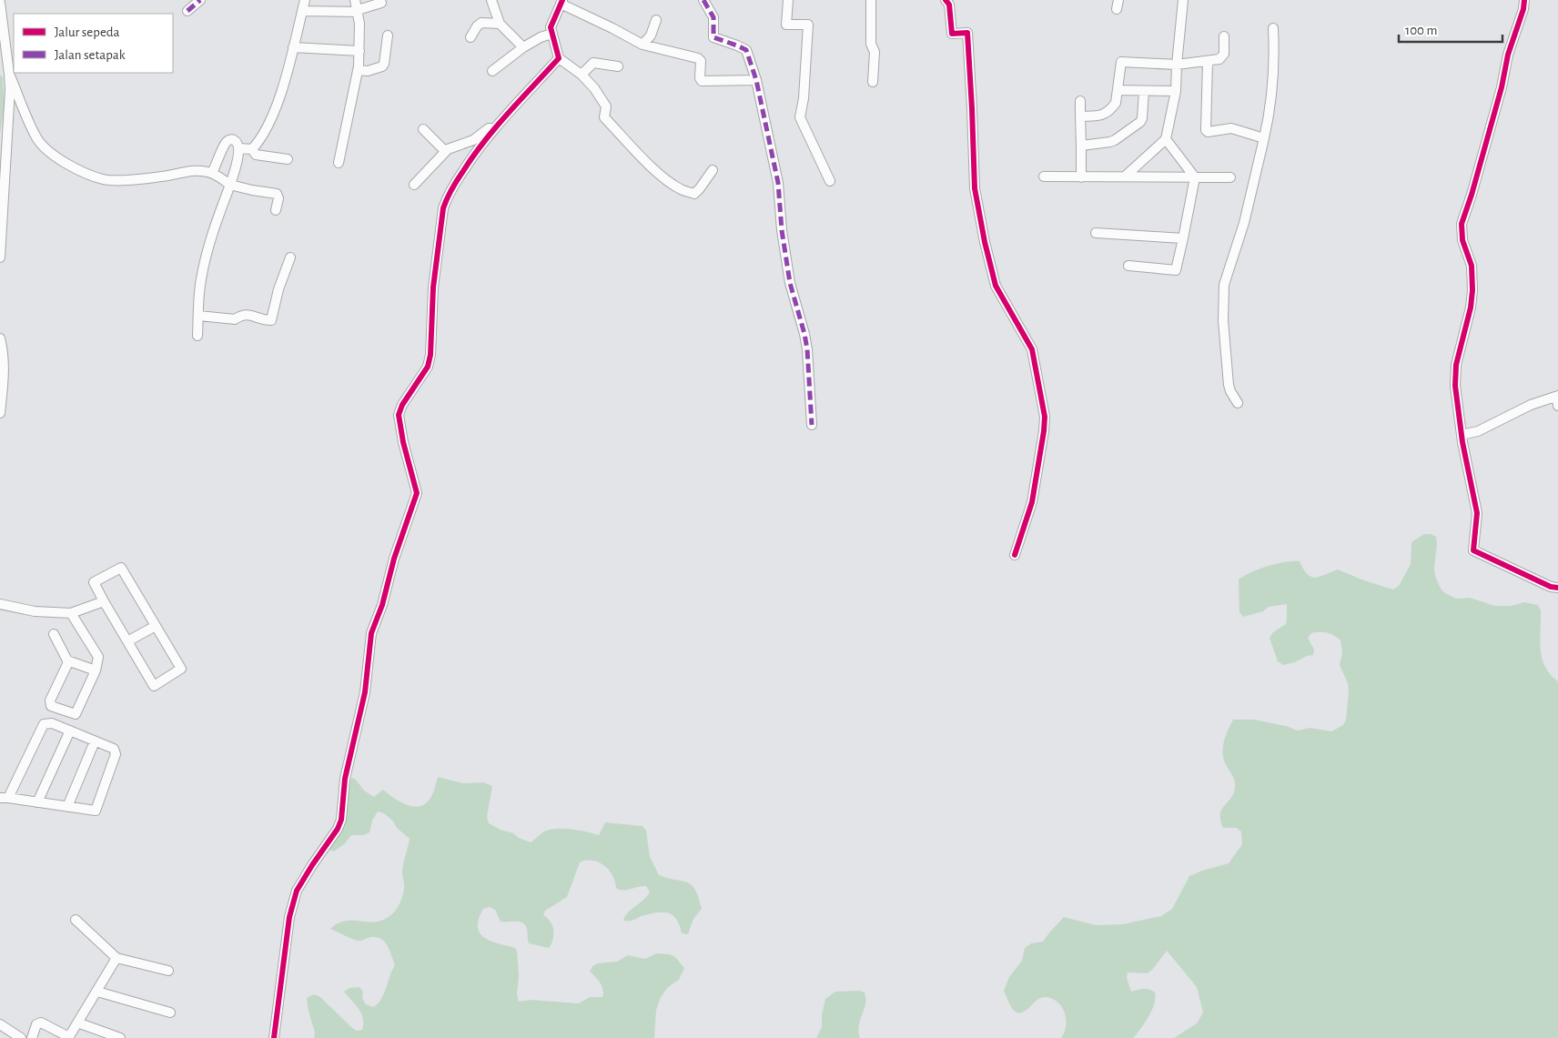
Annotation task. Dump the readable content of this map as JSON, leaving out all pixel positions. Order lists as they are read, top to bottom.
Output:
{
  "legend": ["Jalur sepeda", "Jalan setapak"],
  "scale_bar": "100 m"
}
